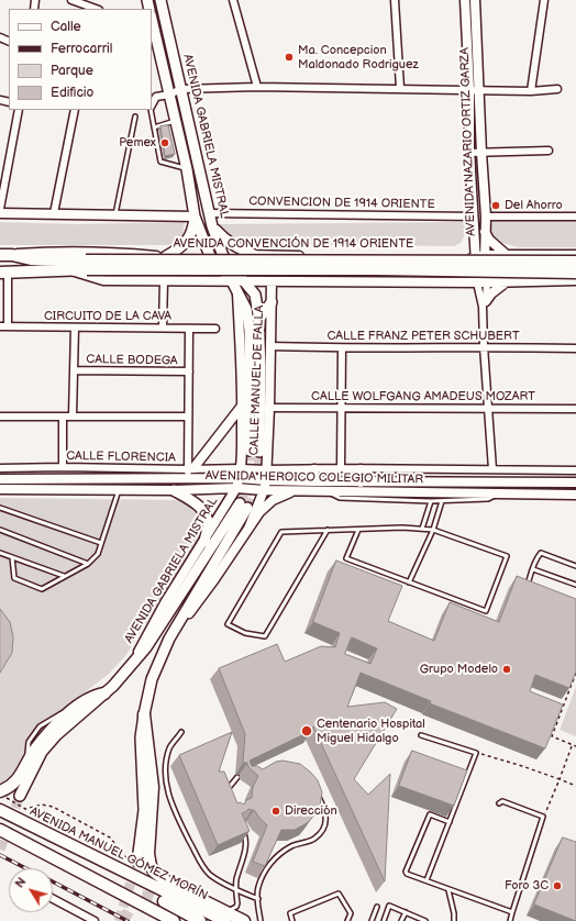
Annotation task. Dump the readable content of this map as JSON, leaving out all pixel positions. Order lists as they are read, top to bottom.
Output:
{
  "streets": {
    "main road": ["AVENIDA GABRIELA MISTRAL", "AVENIDA CONVENCIÓN DE 1914 ORIENTE", "AVENIDA MANUEL GÓMEZ MORÍN"],
    "street": [
      "AVENIDA NAZARIO ORTIZ GARZA",
      "CONVENCION DE 1914 ORIENTE",
      "CIRCUITO DE LA CAVA",
      "CALLE FRANZ PETER SCHUBERT",
      "CALLE BODEGA",
      "CALLE MANUEL DE FALLA",
      "CALLE WOLFGANG AMADEUS MOZART",
      "CALLE FLORENCIA",
      "AVENIDA HEROICO COLEGIO MILITAR"
    ]
  },
  "crossings": [
    ["AVENIDA GABRIELA MISTRAL", "CONVENCION DE 1914 ORIENTE"],
    ["AVENIDA GABRIELA MISTRAL", "AVENIDA CONVENCIÓN DE 1914 ORIENTE"],
    ["AVENIDA GABRIELA MISTRAL", "CALLE MANUEL DE FALLA"],
    ["AVENIDA GABRIELA MISTRAL", "AVENIDA HEROICO COLEGIO MILITAR"],
    ["AVENIDA NAZARIO ORTIZ GARZA", "CONVENCION DE 1914 ORIENTE"],
    ["AVENIDA NAZARIO ORTIZ GARZA", "AVENIDA CONVENCIÓN DE 1914 ORIENTE"],
    ["AVENIDA CONVENCIÓN DE 1914 ORIENTE", "CALLE MANUEL DE FALLA"],
    ["CALLE FRANZ PETER SCHUBERT", "CALLE MANUEL DE FALLA"],
    ["CALLE MANUEL DE FALLA", "CALLE WOLFGANG AMADEUS MOZART"],
    ["CALLE MANUEL DE FALLA", "CALLE FLORENCIA"],
    ["CALLE MANUEL DE FALLA", "AVENIDA HEROICO COLEGIO MILITAR"],
    ["CALLE FLORENCIA", "AVENIDA HEROICO COLEGIO MILITAR"]
  ],
  "places": [
    "Ma. Concepcion Maldonado Rodriguez",
    "Pemex",
    "Del Ahorro",
    "Grupo Modelo",
    "Centenario Hospital Miguel Hidalgo",
    "Dirección",
    "Foro 3C"
  ],
  "legend": [
    "Calle",
    "Ferrocarril",
    "Parque",
    "Edificio"
  ],
  "north": "top left"
}
